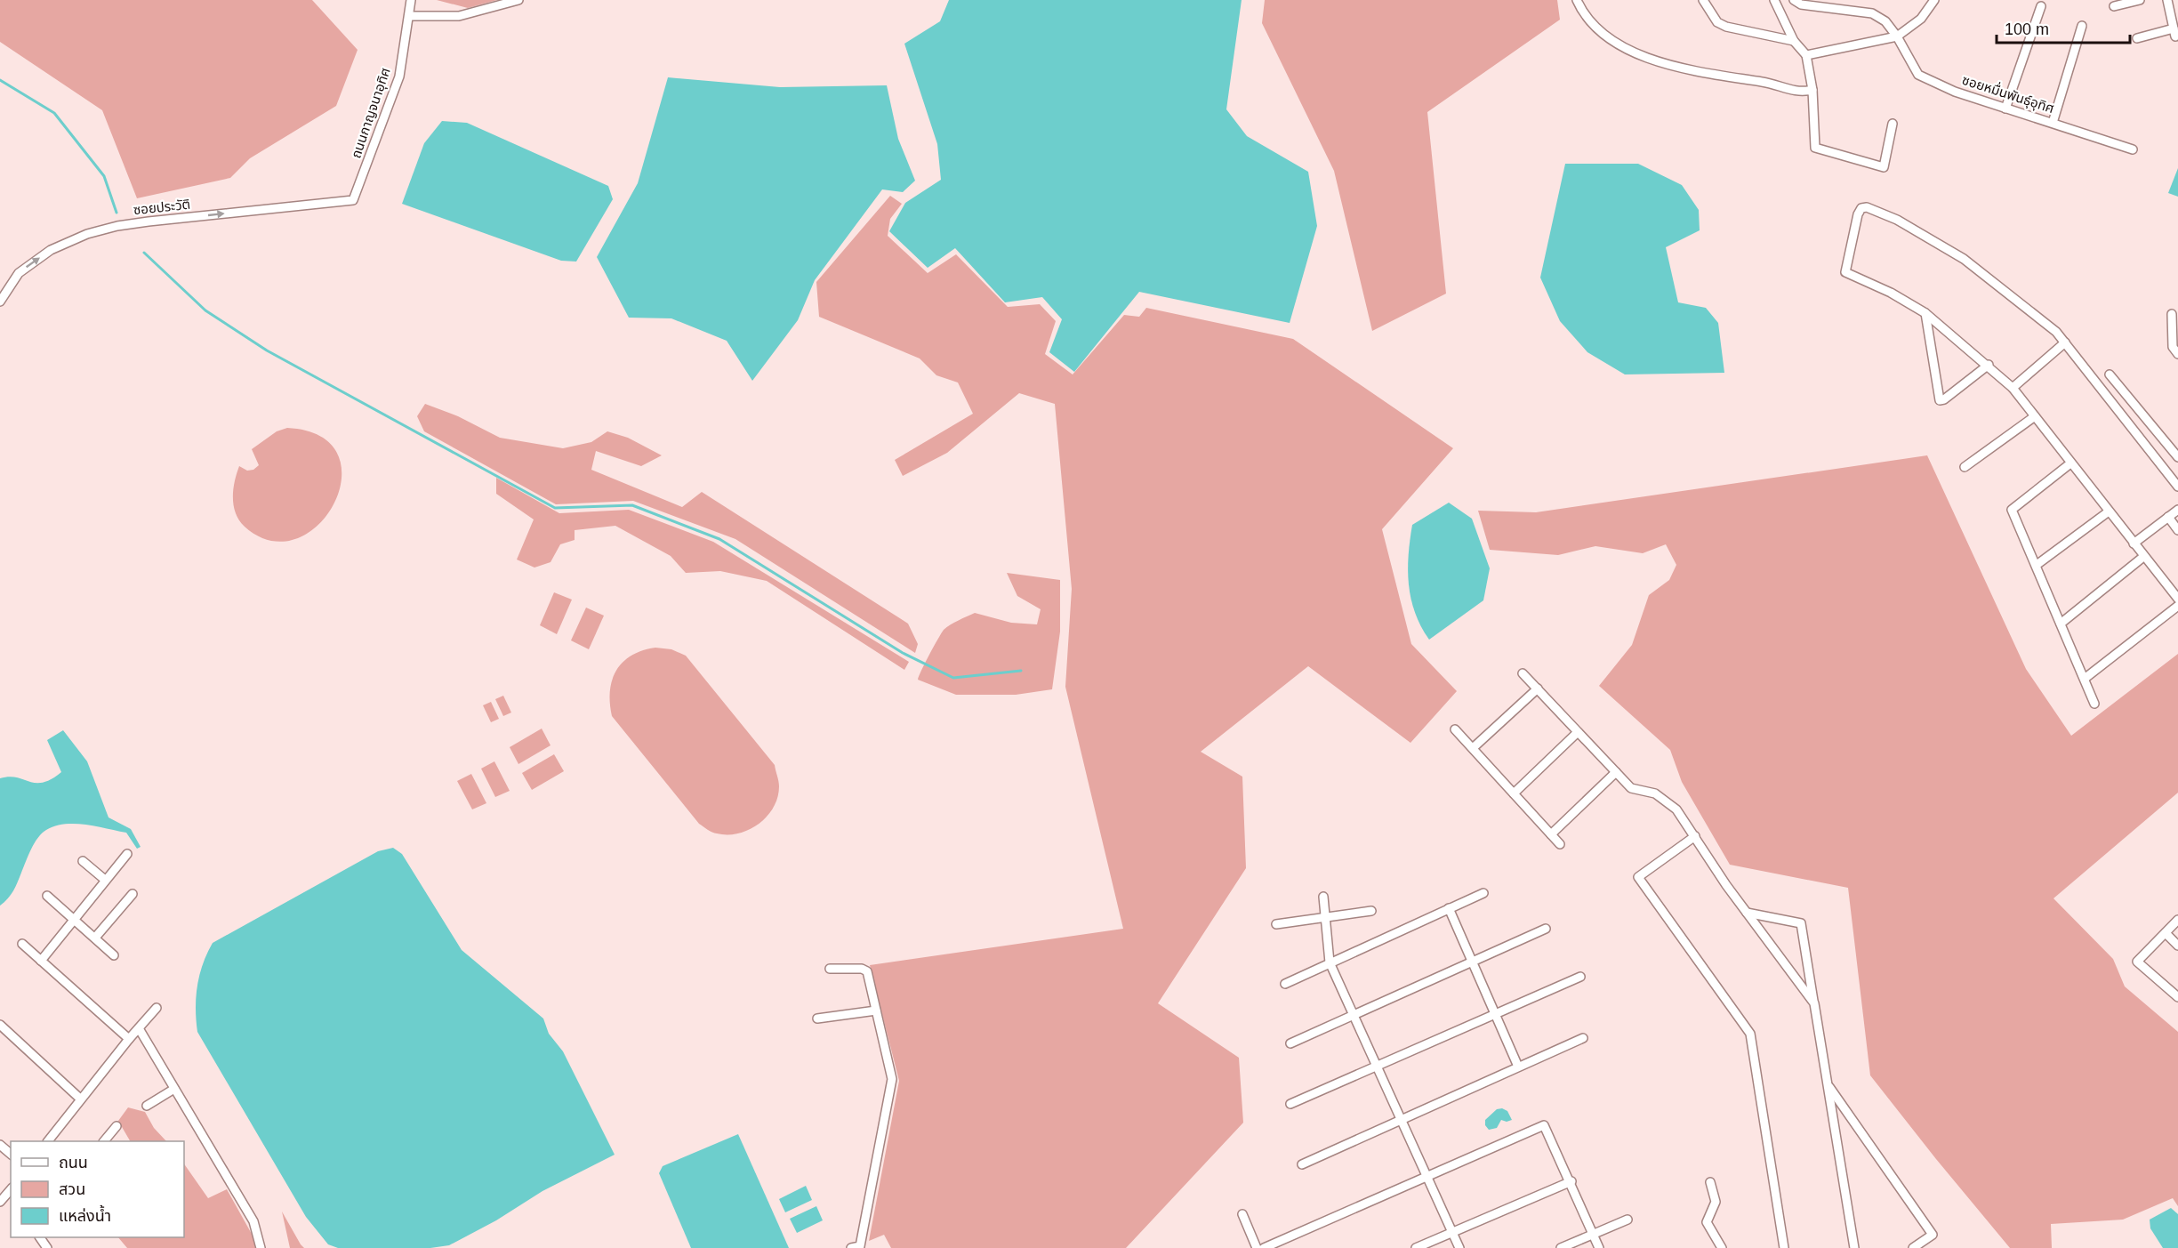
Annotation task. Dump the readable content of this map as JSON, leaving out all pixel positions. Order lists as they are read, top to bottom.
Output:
{
  "streets": {
    "street": ["ซอยหมื่นพันธุ์อุทิศ", "ถนนกาญจนาอุทิศ", "ซอยประวัติ"]
  },
  "crossings": [
    ["ถนนกาญจนาอุทิศ", "ซอยประวัติ"]
  ],
  "one_way": ["ซอยประวัติ"],
  "legend": ["ถนน", "สวน", "แหล่งน้ำ"],
  "scale_bar": "100 m"
}
